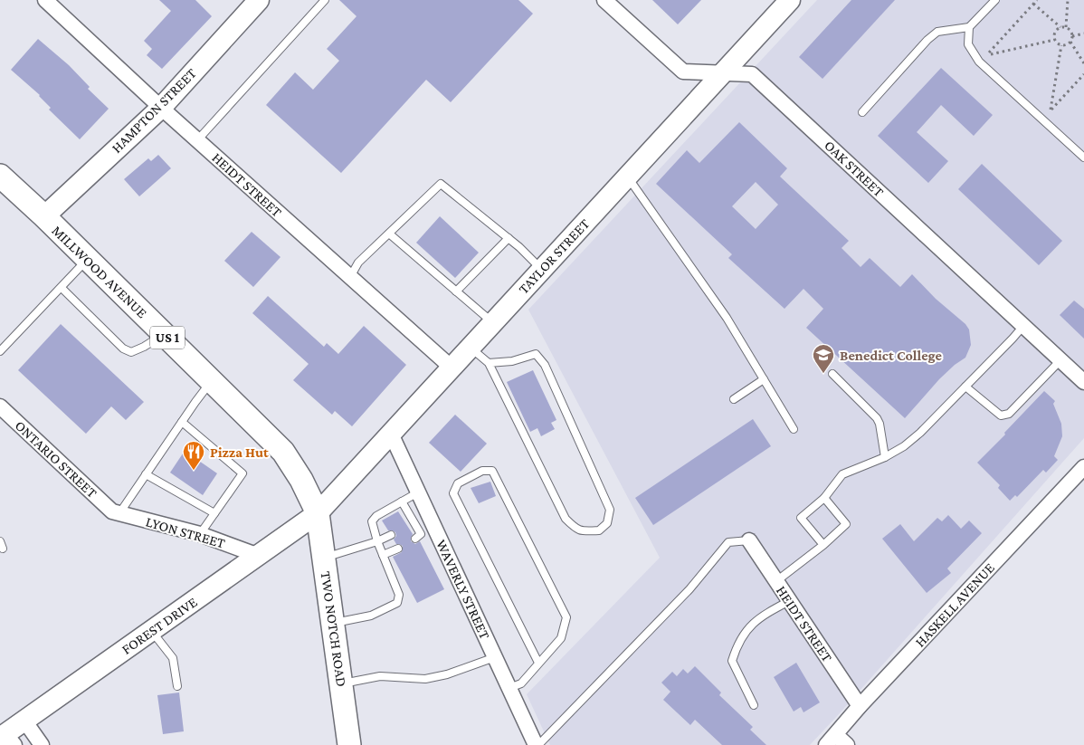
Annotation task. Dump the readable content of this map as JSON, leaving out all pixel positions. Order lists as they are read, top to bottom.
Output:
{
  "streets": {
    "main road": [
      "HAMPTON STREET",
      "TAYLOR STREET",
      "MILLWOOD AVENUE",
      "US 1",
      "FOREST DRIVE",
      "TWO NOTCH ROAD"
    ],
    "street": [
      "OAK STREET",
      "HEIDT STREET",
      "ONTARIO STREET",
      "LYON STREET",
      "WAVERLY STREET",
      "HASKELL AVENUE"
    ]
  },
  "crossings": [
    ["HAMPTON STREET", "HEIDT STREET"],
    ["HAMPTON STREET", "MILLWOOD AVENUE"],
    ["OAK STREET", "TAYLOR STREET"],
    ["HEIDT STREET", "TAYLOR STREET"],
    ["HEIDT STREET", "HASKELL AVENUE"],
    ["TAYLOR STREET", "MILLWOOD AVENUE"],
    ["TAYLOR STREET", "WAVERLY STREET"],
    ["TAYLOR STREET", "FOREST DRIVE"],
    ["TAYLOR STREET", "TWO NOTCH ROAD"],
    ["MILLWOOD AVENUE", "FOREST DRIVE"],
    ["MILLWOOD AVENUE", "TWO NOTCH ROAD"],
    ["ONTARIO STREET", "LYON STREET"],
    ["LYON STREET", "FOREST DRIVE"],
    ["FOREST DRIVE", "TWO NOTCH ROAD"]
  ],
  "places": {
    "school or university": ["Benedict College"],
    "restaurant": ["Pizza Hut"]
  }
}
